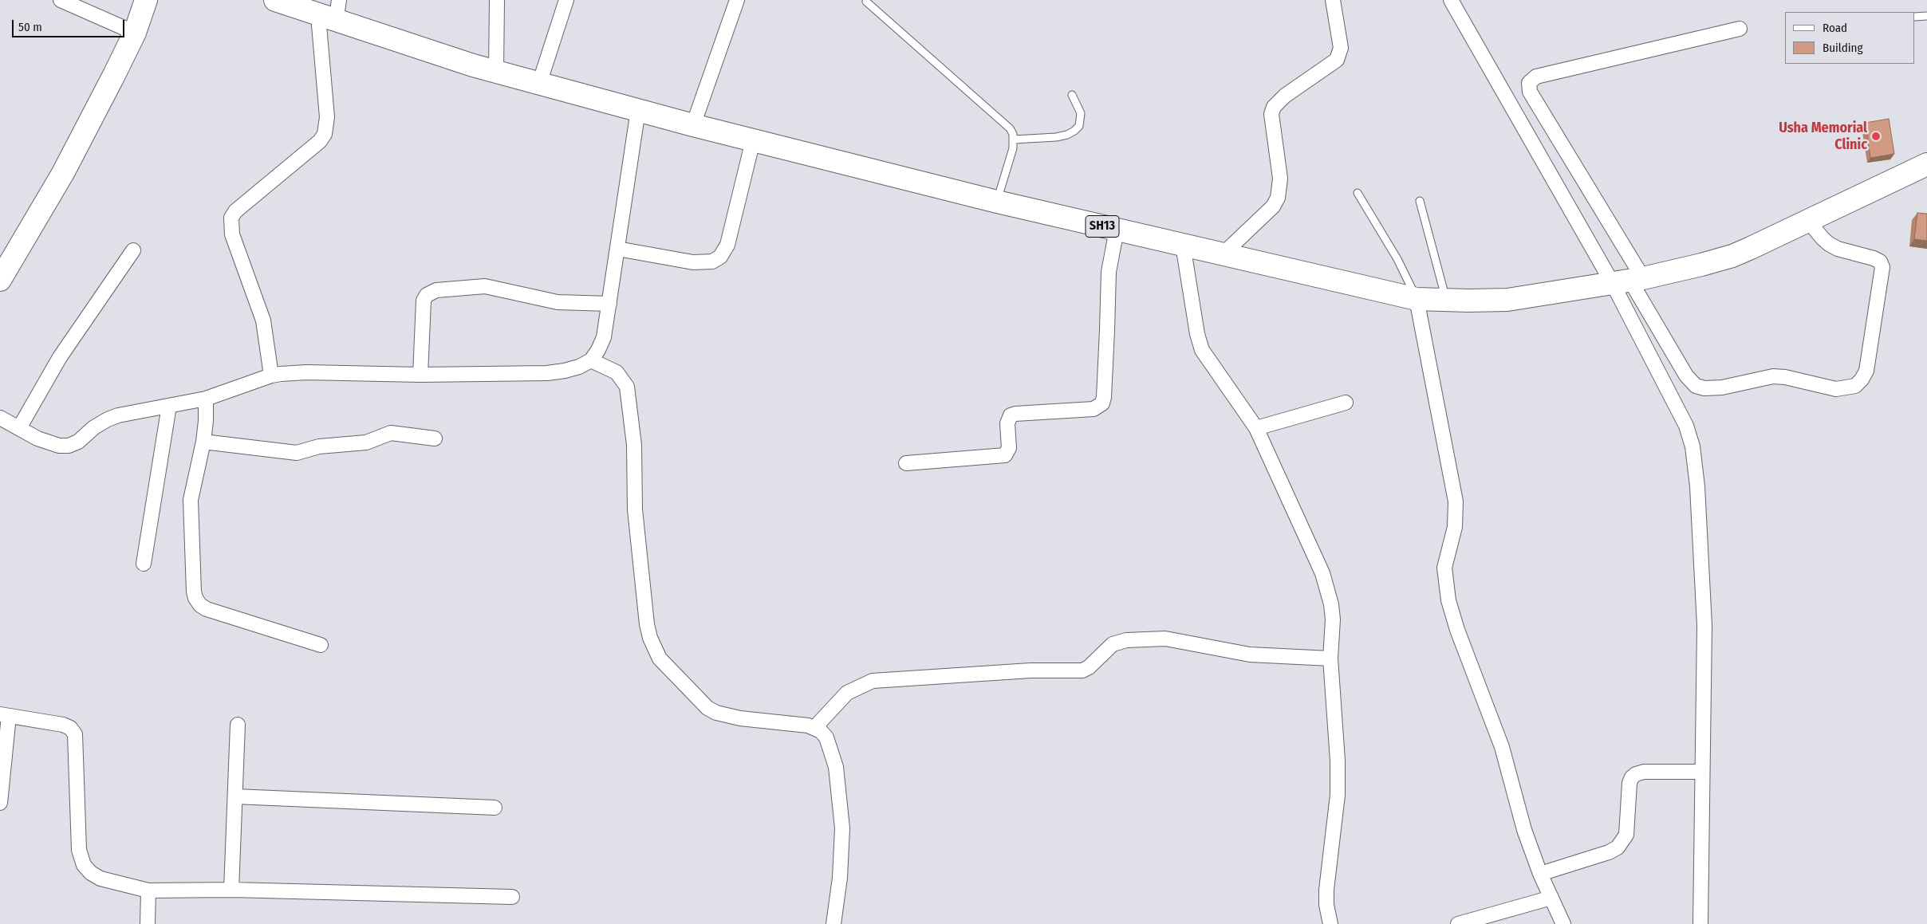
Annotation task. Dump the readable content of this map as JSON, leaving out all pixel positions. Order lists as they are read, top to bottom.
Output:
{
  "streets": {
    "main road": ["SH13"]
  },
  "places": ["Usha Memorial Clinic"],
  "legend": ["Road", "Building"],
  "scale_bar": "50 m"
}
